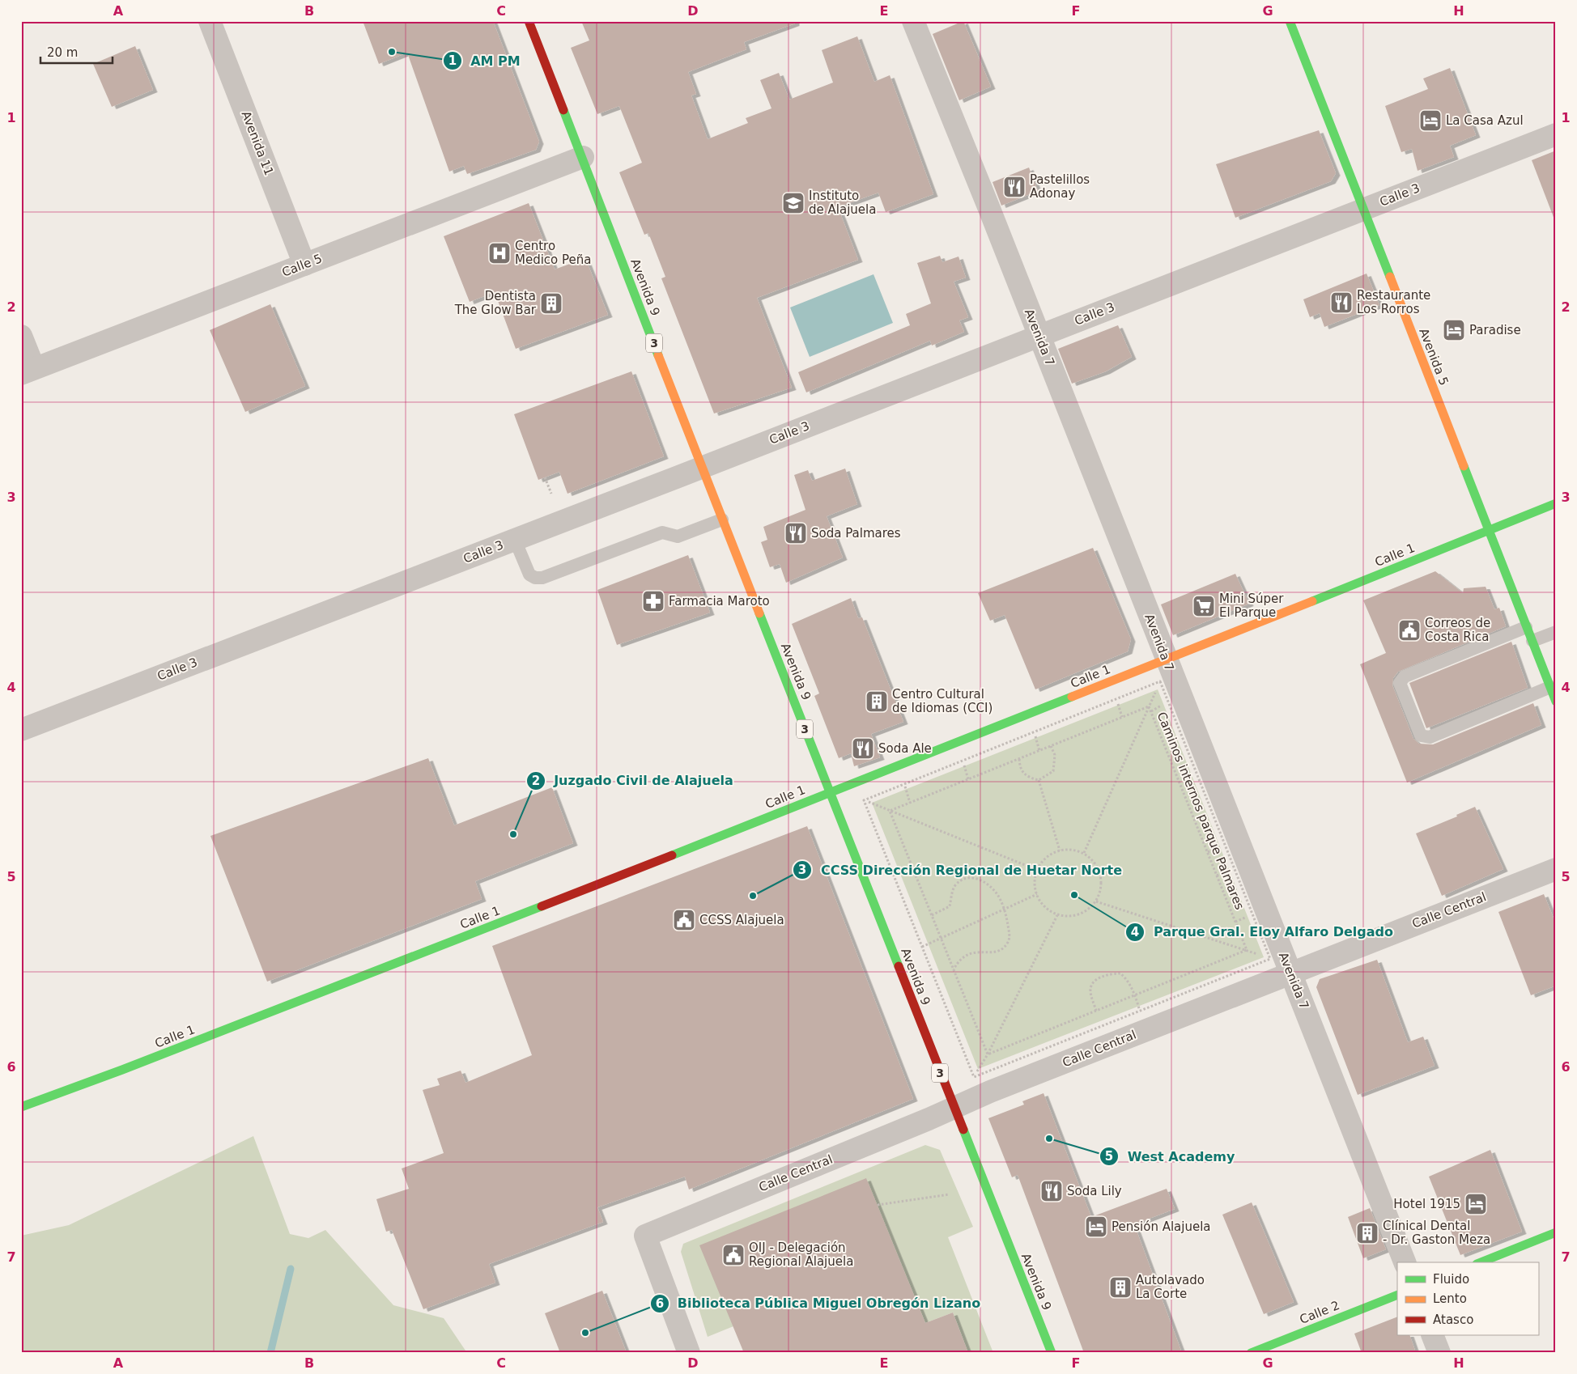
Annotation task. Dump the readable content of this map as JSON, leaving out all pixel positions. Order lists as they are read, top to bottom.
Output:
{
  "streets": {
    "street": [
      "Avenida 11",
      "Calle 3",
      "Calle 5",
      "Avenida 9",
      "Avenida 7",
      "3",
      "Avenida 5",
      "Calle 1",
      "Calle Central",
      "Calle 2"
    ],
    "path": ["Caminos internos parque Palmares"]
  },
  "crossings": [
    ["Avenida 11", "Calle 5"],
    ["Calle 3", "Avenida 9"],
    ["Calle 3", "Avenida 7"],
    ["Calle 3", "Avenida 5"],
    ["Calle 5", "Avenida 9"],
    ["Avenida 9", "Calle 1"],
    ["Avenida 9", "Calle Central"],
    ["Avenida 7", "Calle 1"],
    ["Avenida 7", "Calle Central"],
    ["Avenida 5", "Calle 1"]
  ],
  "places": {
    "other": [
      "AM PM",
      "Juzgado Civil de Alajuela",
      "Parque Gral. Eloy Alfaro Delgado",
      "CCSS Dirección Regional de Huetar Norte",
      "West Academy",
      "Biblioteca Pública Miguel Obregón Lizano"
    ],
    "hotel": [
      "La Casa Azul",
      "Paradise",
      "Hotel 1915",
      "Pensión Alajuela"
    ],
    "restaurant": [
      "Pastelillos Adonay",
      "Restaurante Los Rorros",
      "Soda Palmares",
      "Soda Ale",
      "Soda Lily"
    ],
    "school or university": ["Instituto de Alajuela"],
    "hospital": ["Centro Medico Peña"],
    "building": [
      "Dentista The Glow Bar",
      "Centro Cultural de Idiomas (CCI)",
      "Clínical Dental - Dr. Gaston Meza",
      "Autolavado La Corte"
    ],
    "pharmacy": ["Farmacia Maroto"],
    "supermarket": ["Mini Súper El Parque"],
    "public building": ["Correos de Costa Rica", "CCSS Alajuela", "OIJ - Delegación Regional Alajuela"]
  },
  "legend": ["Fluido", "Lento", "Atasco"],
  "scale_bar": "20 m",
  "grid": {
    "columns": [
      "A",
      "B",
      "C",
      "D",
      "E",
      "F",
      "G",
      "H"
    ],
    "rows": [
      "1",
      "2",
      "3",
      "4",
      "5",
      "6",
      "7"
    ]
  }
}
